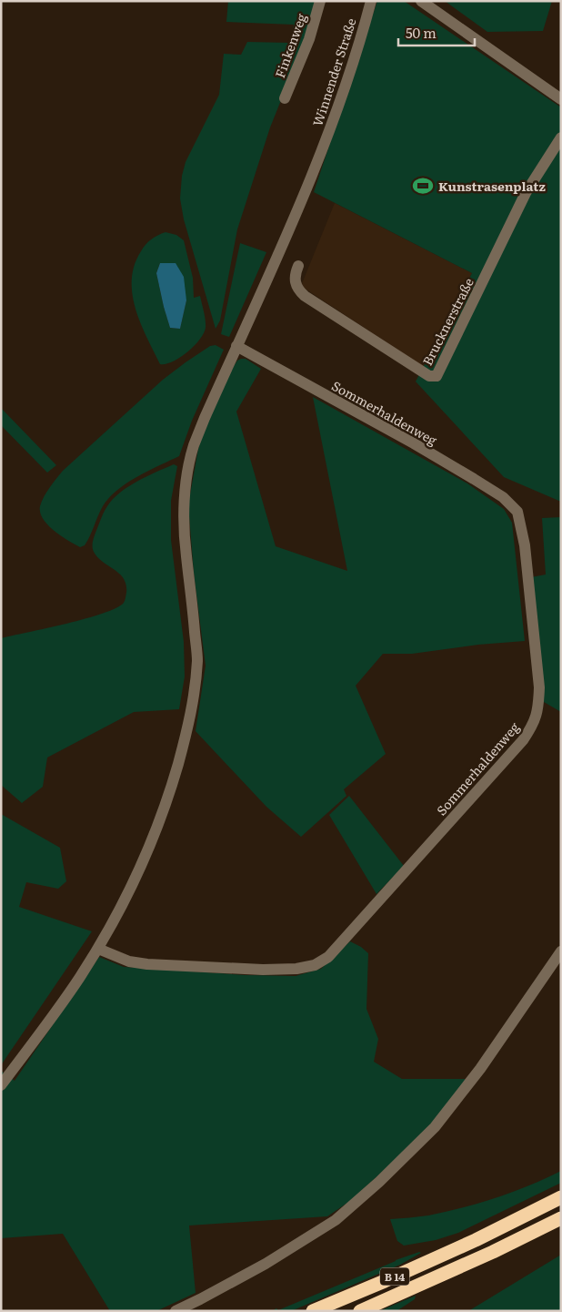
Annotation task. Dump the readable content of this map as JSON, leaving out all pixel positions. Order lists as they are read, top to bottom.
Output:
{
  "streets": {
    "highway": ["B 14"],
    "street": [
      "Finkenweg",
      "Winnender Straße",
      "Brucknerstraße",
      "Sommerhaldenweg"
    ]
  },
  "crossings": [
    ["Winnender Straße", "Sommerhaldenweg"]
  ],
  "places": {
    "sports": ["Kunstrasenplatz"]
  },
  "scale_bar": "50 m"
}
